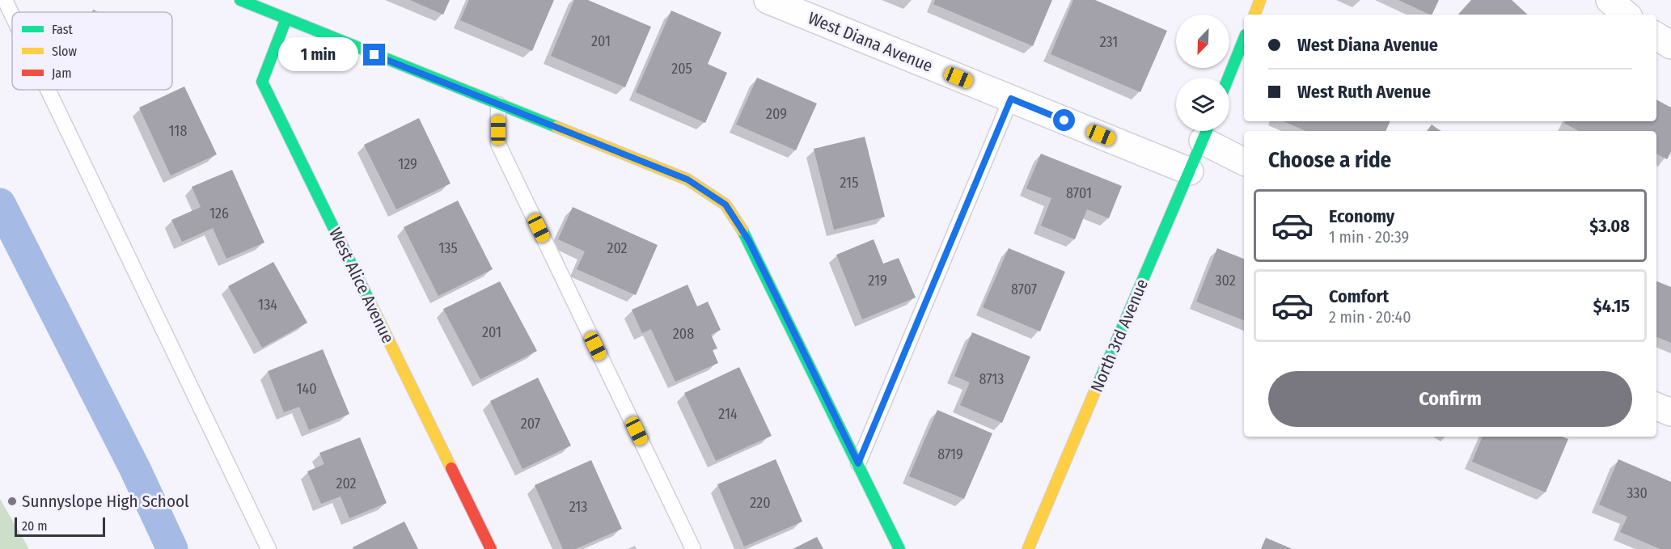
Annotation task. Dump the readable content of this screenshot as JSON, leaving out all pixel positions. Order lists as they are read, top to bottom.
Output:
{
  "streets": {
    "street": ["West Diana Avenue", "West Alice Avenue", "North 3rd Avenue"]
  },
  "crossings": [
    ["West Diana Avenue", "North 3rd Avenue"]
  ],
  "places": ["Sunnyslope High School"],
  "house_numbers": [
    "201",
    "231",
    "205",
    "209",
    "118",
    "129",
    "215",
    "8701",
    "126",
    "135",
    "202",
    "219",
    "302",
    "8707",
    "134",
    "201",
    "208",
    "8713",
    "140",
    "214",
    "207",
    "8719",
    "202",
    "330",
    "220",
    "213"
  ],
  "legend": ["Fast", "Slow", "Jam"],
  "scale_bar": "20 m",
  "north": "bottom left",
  "page": {
    "banner": ["West Diana Avenue", "West Ruth Avenue"],
    "bubble": "1 min",
    "heading": "Choose a ride",
    "list": [
      {
        "name": "Economy",
        "note": "1 min · 20:39",
        "value": "$3.08"
      },
      {
        "name": "Comfort",
        "note": "2 min · 20:40",
        "value": "$4.15"
      }
    ],
    "buttons": "Confirm",
    "scale": "20 m"
  }
}
